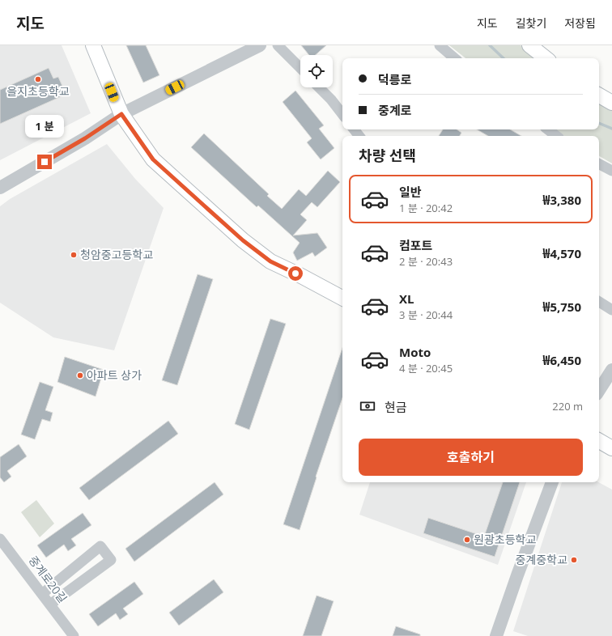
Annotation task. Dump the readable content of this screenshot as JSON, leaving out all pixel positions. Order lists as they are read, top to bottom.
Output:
{
  "streets": {
    "street": ["중계로20길"]
  },
  "places": [
    "을지초등학교",
    "청암중고등학교",
    "아파트 상가",
    "원광초등학교",
    "중계중학교"
  ],
  "page": {
    "header": "지도",
    "nav": ["지도", "길찾기", "저장됨"],
    "banner": ["덕릉로", "중계로"],
    "bubble": "1 분",
    "heading": "차량 선택",
    "list": [
      {
        "name": "일반",
        "note": "1 분 · 20:42",
        "value": "₩3,380"
      },
      {
        "name": "컴포트",
        "note": "2 분 · 20:43",
        "value": "₩4,570"
      },
      {
        "name": "XL",
        "note": "3 분 · 20:44",
        "value": "₩5,750"
      },
      {
        "name": "Moto",
        "note": "4 분 · 20:45",
        "value": "₩6,450"
      }
    ],
    "pay": ["현금", "220 m"],
    "buttons": "호출하기"
  }
}
